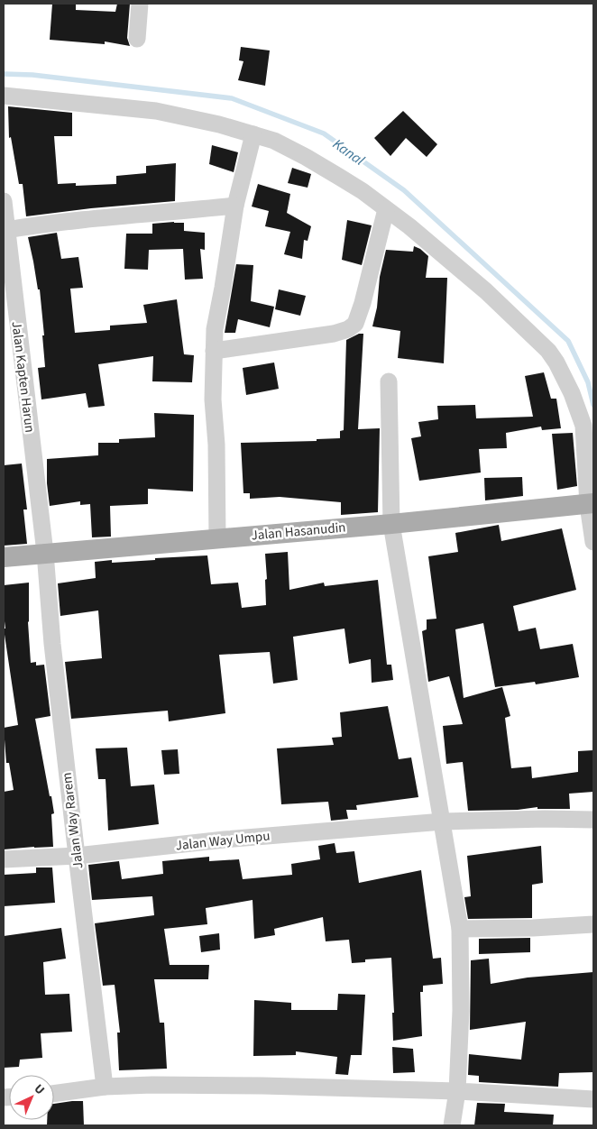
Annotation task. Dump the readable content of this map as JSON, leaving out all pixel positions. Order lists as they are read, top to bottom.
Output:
{
  "streets": {
    "main road": ["Jalan Hasanudin"],
    "street": ["Jalan Kapten Harun", "Jalan Way Rarem", "Jalan Way Umpu"]
  },
  "crossings": [
    ["Jalan Kapten Harun", "Jalan Hasanudin"],
    ["Jalan Kapten Harun", "Jalan Way Rarem"],
    ["Jalan Hasanudin", "Jalan Way Rarem"],
    ["Jalan Way Rarem", "Jalan Way Umpu"]
  ],
  "water": ["Kanal"],
  "north": "top right"
}
